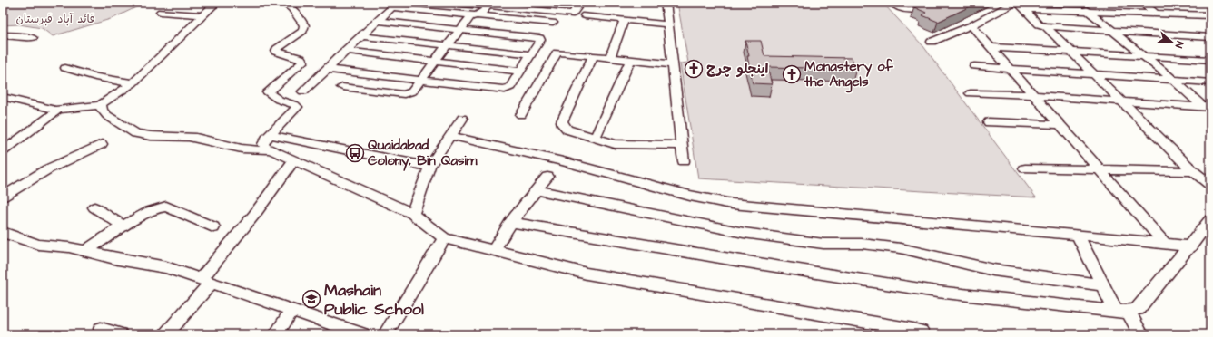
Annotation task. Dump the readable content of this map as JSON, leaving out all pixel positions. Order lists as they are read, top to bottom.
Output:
{
  "parks": ["قائد آباد قبرستان"],
  "places": {
    "church": ["اینجلو چرچ", "Monastery of the Angels"],
    "bus stop": ["Quaidabad Colony, Bin Qasim"],
    "school or university": ["Mashain Public School"]
  },
  "north": "right"
}
